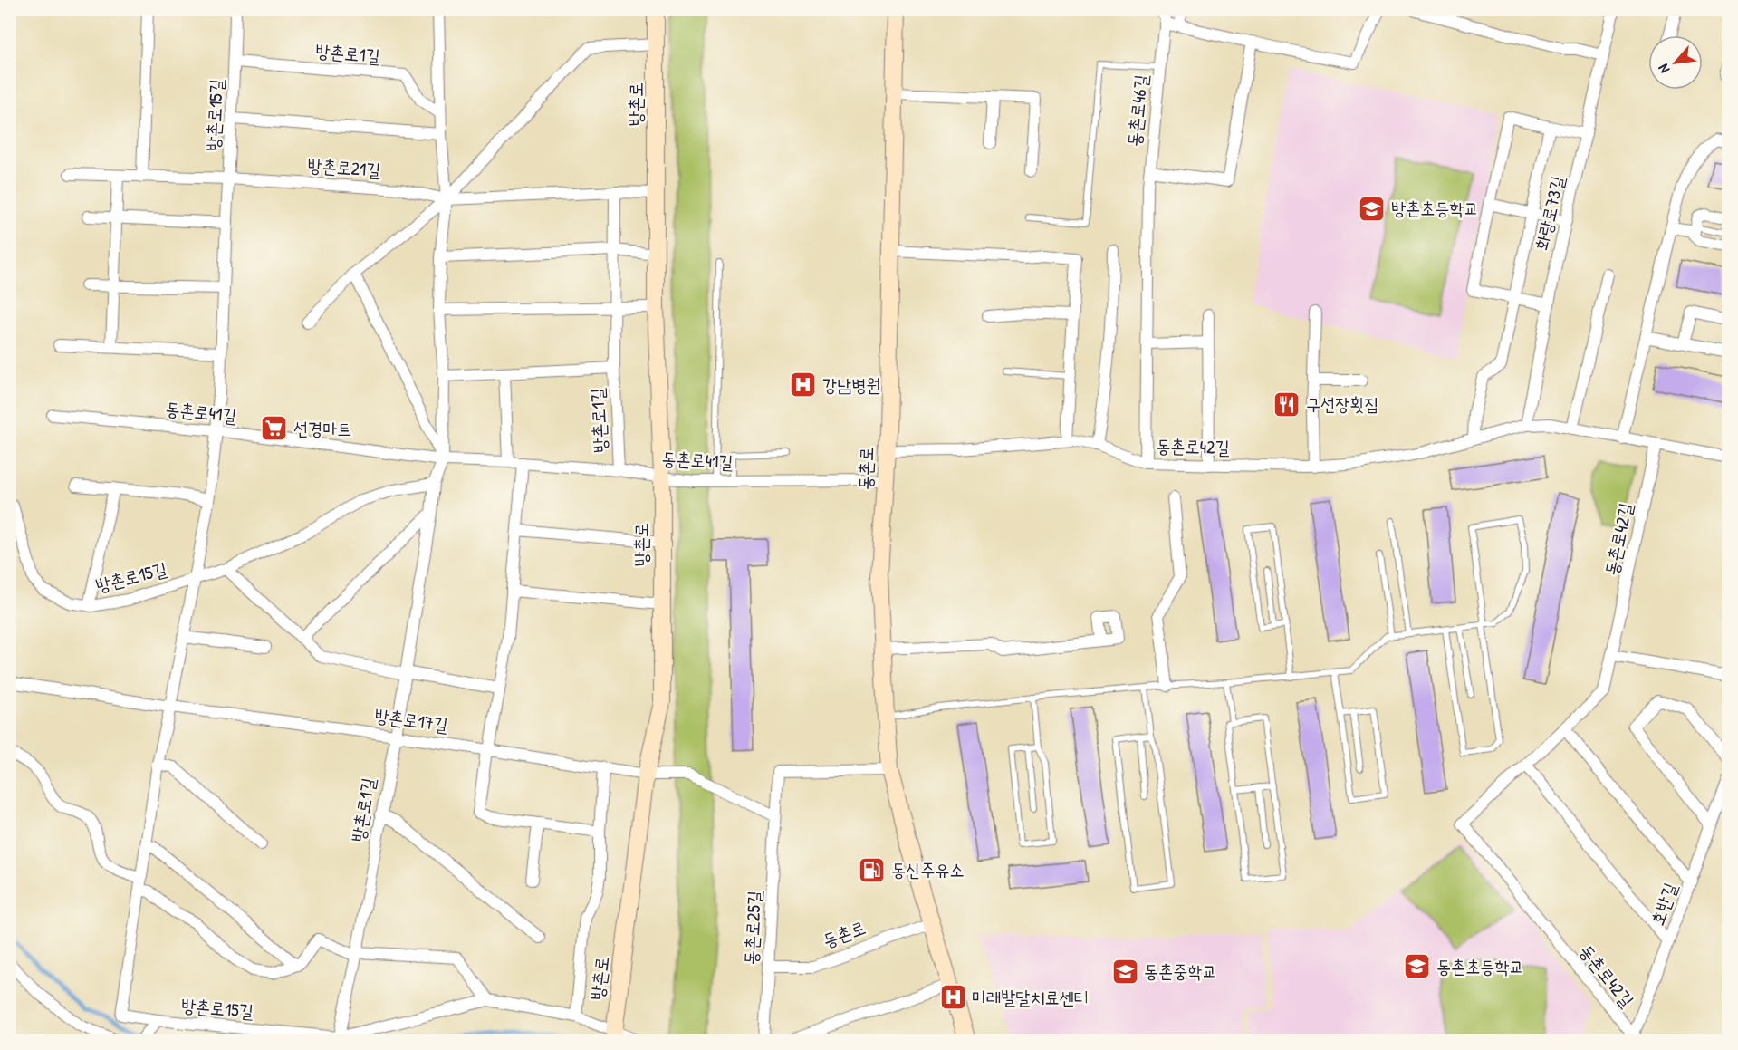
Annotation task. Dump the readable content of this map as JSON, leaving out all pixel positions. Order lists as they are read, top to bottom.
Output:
{
  "streets": {
    "main road": ["방촌로", "동촌로"],
    "street": [
      "방촌로1길",
      "동촌로46길",
      "방촌로15길",
      "방촌로21길",
      "화랑로73길",
      "동촌로41길",
      "동촌로42길",
      "방촌로17길",
      "호반길",
      "동촌로25길"
    ]
  },
  "crossings": [
    ["방촌로1길", "방촌로15길"],
    ["방촌로1길", "방촌로21길"],
    ["방촌로1길", "동촌로41길"],
    ["방촌로1길", "방촌로17길"],
    ["방촌로", "방촌로15길"],
    ["방촌로", "방촌로21길"],
    ["방촌로", "동촌로41길"],
    ["방촌로", "방촌로17길"],
    ["동촌로46길", "동촌로42길"],
    ["방촌로15길", "방촌로21길"],
    ["방촌로15길", "동촌로41길"],
    ["방촌로15길", "방촌로17길"],
    ["화랑로73길", "동촌로42길"],
    ["동촌로41길", "동촌로"],
    ["동촌로42길", "동촌로"],
    ["동촌로42길", "호반길"],
    ["동촌로", "동촌로25길"]
  ],
  "places": {
    "school or university": ["방촌초등학교", "동촌초등학교", "동촌중학교"],
    "hospital": ["강남병원", "미래발달치료센터"],
    "restaurant": ["구선장횟집"],
    "supermarket": ["선경마트"],
    "fuel station": ["동신주유소"]
  },
  "north": "bottom left"
}
